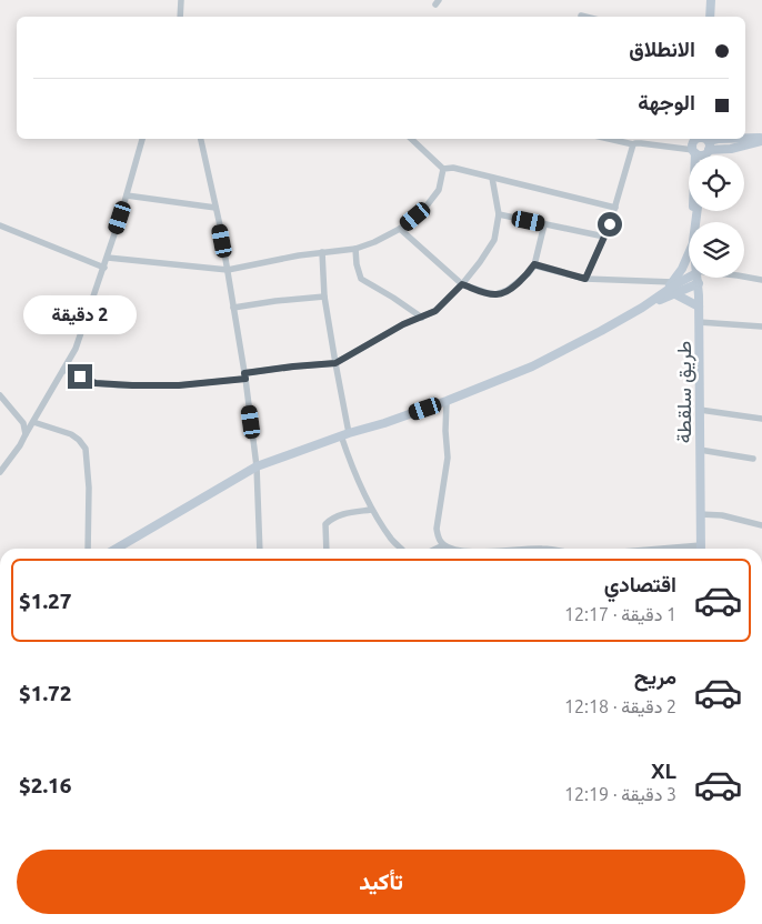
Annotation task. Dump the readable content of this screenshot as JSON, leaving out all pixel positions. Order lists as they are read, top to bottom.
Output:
{
  "streets": {
    "street": ["طريق سلقطة"]
  },
  "page": {
    "banner": ["الانطلاق", "الوجهة"],
    "bubble": "2 دقيقة",
    "list": [
      {
        "name": "اقتصادي",
        "note": "1 دقيقة · 12:17",
        "value": "$1.27"
      },
      {
        "name": "مريح",
        "note": "2 دقيقة · 12:18",
        "value": "$1.72"
      },
      {
        "name": "XL",
        "note": "3 دقيقة · 12:19",
        "value": "$2.16"
      }
    ],
    "buttons": "تأكيد"
  }
}
